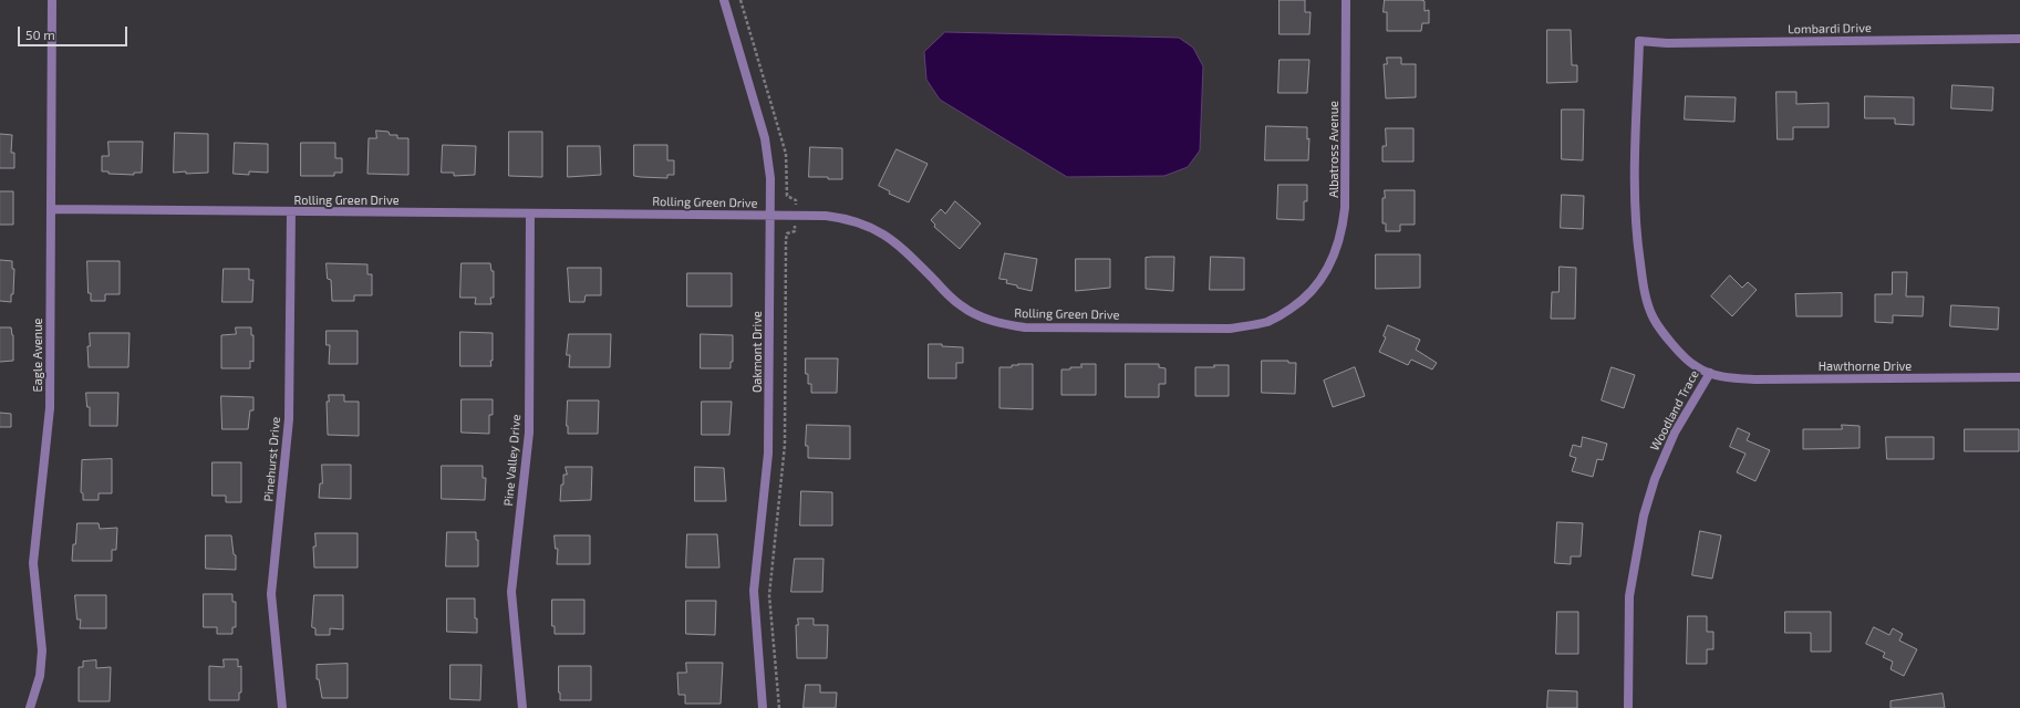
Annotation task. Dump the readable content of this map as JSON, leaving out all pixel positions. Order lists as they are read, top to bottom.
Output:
{
  "streets": {
    "street": [
      "Lombardi Drive",
      "Albatross Avenue",
      "Rolling Green Drive",
      "Oakmont Drive",
      "Eagle Avenue",
      "Hawthorne Drive",
      "Woodland Trace",
      "Pinehurst Drive",
      "Pine Valley Drive"
    ]
  },
  "crossings": [
    ["Lombardi Drive", "Woodland Trace"],
    ["Albatross Avenue", "Rolling Green Drive"],
    ["Rolling Green Drive", "Oakmont Drive"],
    ["Rolling Green Drive", "Eagle Avenue"],
    ["Rolling Green Drive", "Pinehurst Drive"],
    ["Rolling Green Drive", "Pine Valley Drive"],
    ["Hawthorne Drive", "Woodland Trace"]
  ],
  "scale_bar": "50 m"
}
